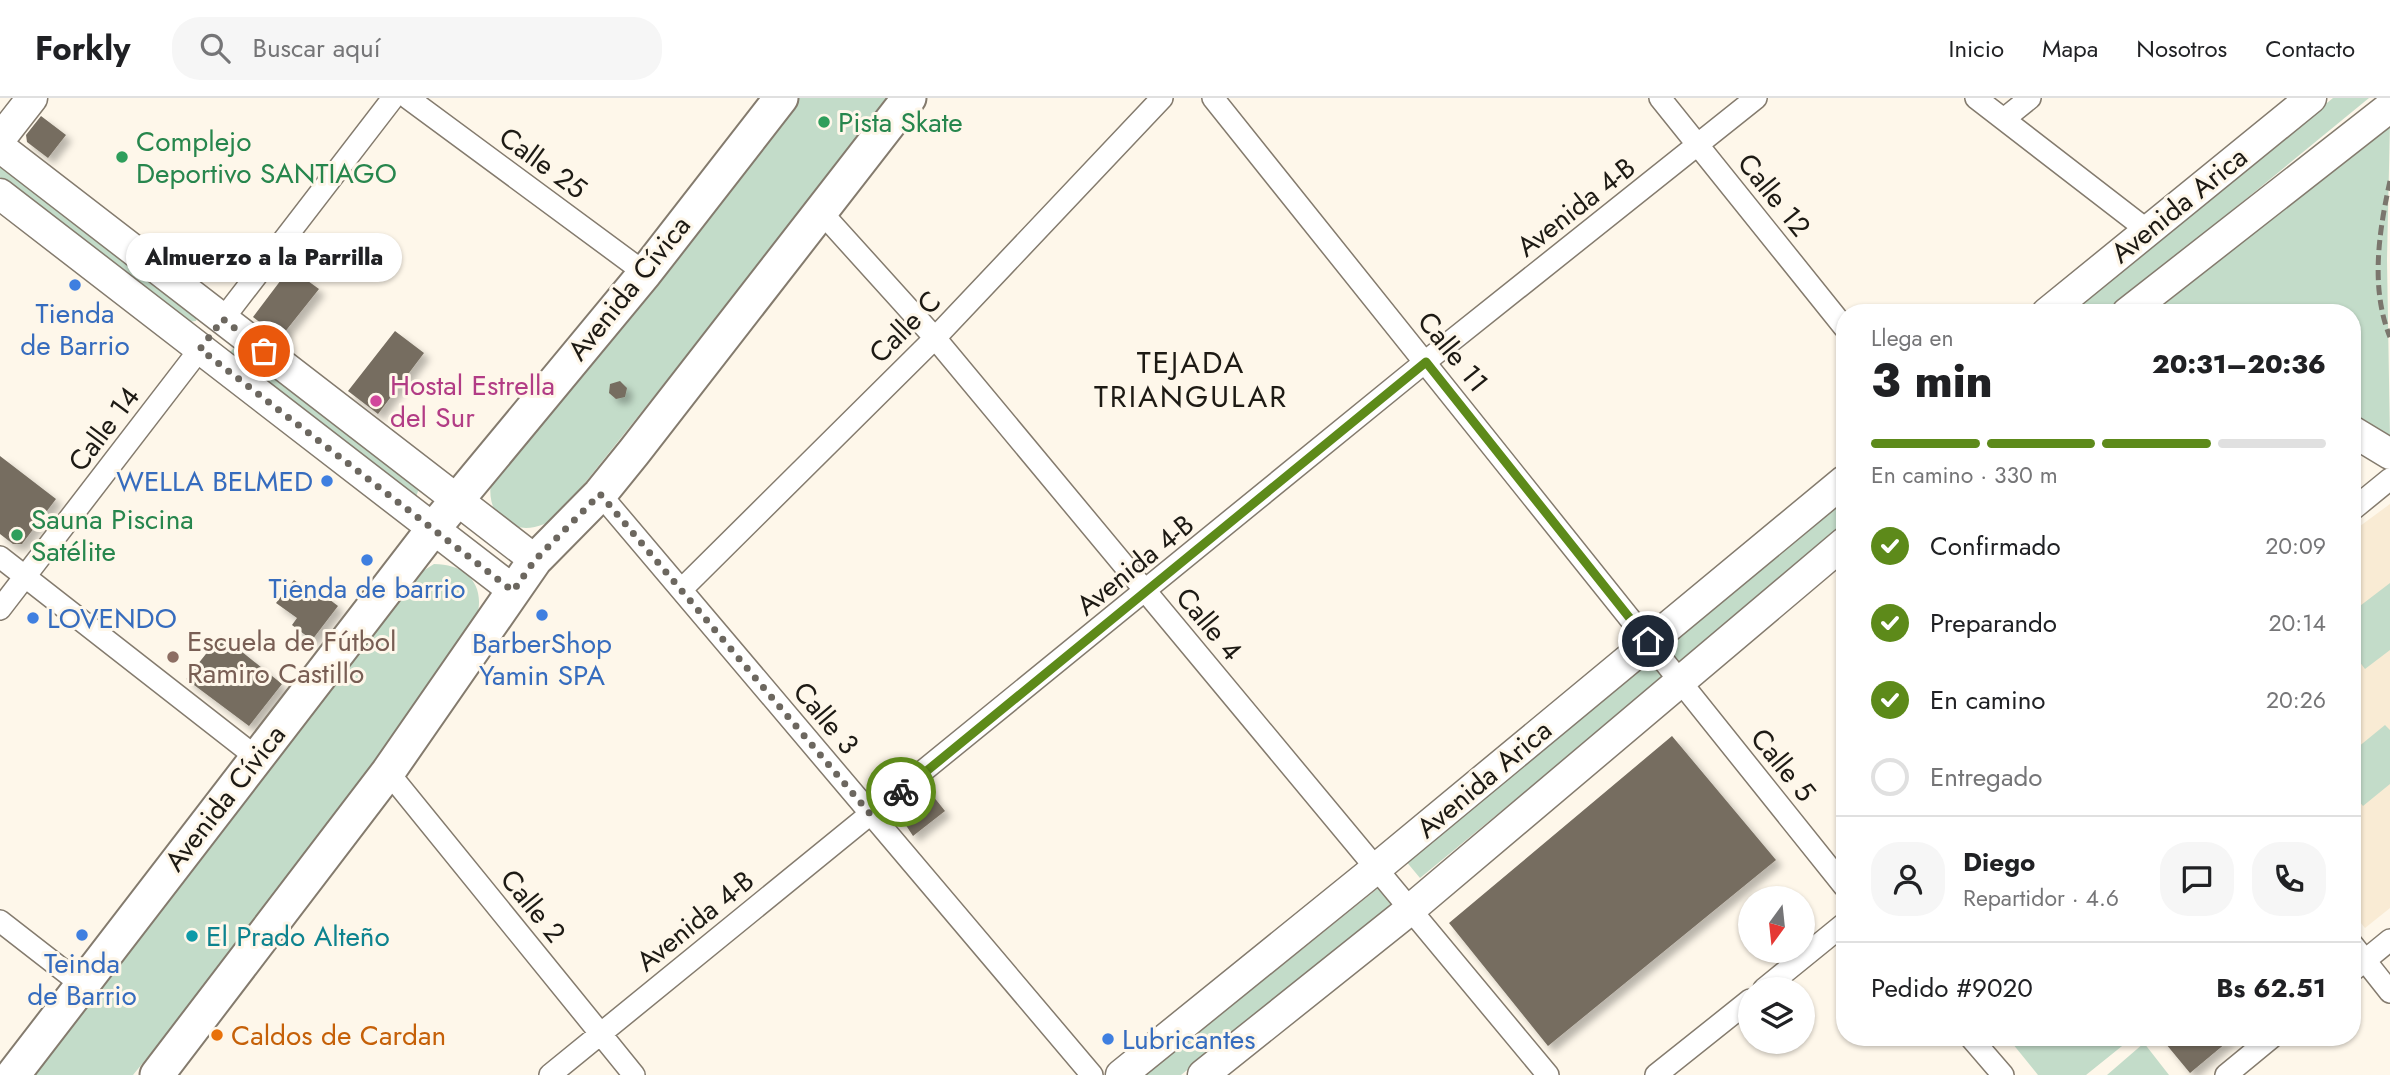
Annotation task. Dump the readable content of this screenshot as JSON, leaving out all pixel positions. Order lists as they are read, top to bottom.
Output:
{
  "streets": {
    "main road": ["Avenida Cívica"],
    "street": [
      "Calle 25",
      "Calle 12",
      "Avenida Arica",
      "Avenida 4-B",
      "Calle C",
      "Calle 11",
      "Calle 14",
      "Calle 4",
      "Calle 3",
      "Calle 5",
      "Calle 2"
    ]
  },
  "crossings": [
    ["Calle 25", "Avenida Cívica"],
    ["Calle 12", "Avenida 4-B"],
    ["Avenida Arica", "Calle 11"],
    ["Avenida Arica", "Calle 4"],
    ["Avenida Arica", "Calle 5"],
    ["Avenida 4-B", "Calle 11"],
    ["Avenida 4-B", "Calle 4"],
    ["Avenida 4-B", "Calle 3"],
    ["Avenida 4-B", "Calle 2"],
    ["Calle C", "Calle 4"],
    ["Calle C", "Calle 3"],
    ["Calle 11", "Calle 5"]
  ],
  "districts": ["TEJADA TRIANGULAR"],
  "places": [
    "Pista Skate",
    "Complejo Deportivo SANTIAGO",
    "Tienda de Barrio",
    "Almuerzo a la Parrilla",
    "Hostal Estrella del Sur",
    "WELLA BELMED",
    "Sauna Piscina Satélite",
    "Tienda de barrio",
    "BarberShop Yamin SPA",
    "LOVENDO",
    "Escuela de Fútbol Ramiro Castillo",
    "Teinda de Barrio",
    "El Prado Alteño",
    "Caldos de Cardan",
    "Lubricantes"
  ],
  "north": "bottom",
  "page": {
    "header": "Forkly",
    "search": "Buscar aquí",
    "nav": [
      "Inicio",
      "Mapa",
      "Nosotros",
      "Contacto"
    ],
    "bubble": "Almuerzo a la Parrilla",
    "heading": ["3 min", "Llega en", "20:31–20:36"],
    "panel": [
      "Diego",
      "Repartidor · 4.6",
      "Pedido #9020",
      "Bs 62.51"
    ],
    "bar": "En camino · 330 m",
    "list": [
      ["Confirmado", "20:09"],
      ["Preparando", "20:14"],
      ["En camino", "20:26"],
      "Entregado"
    ]
  }
}
